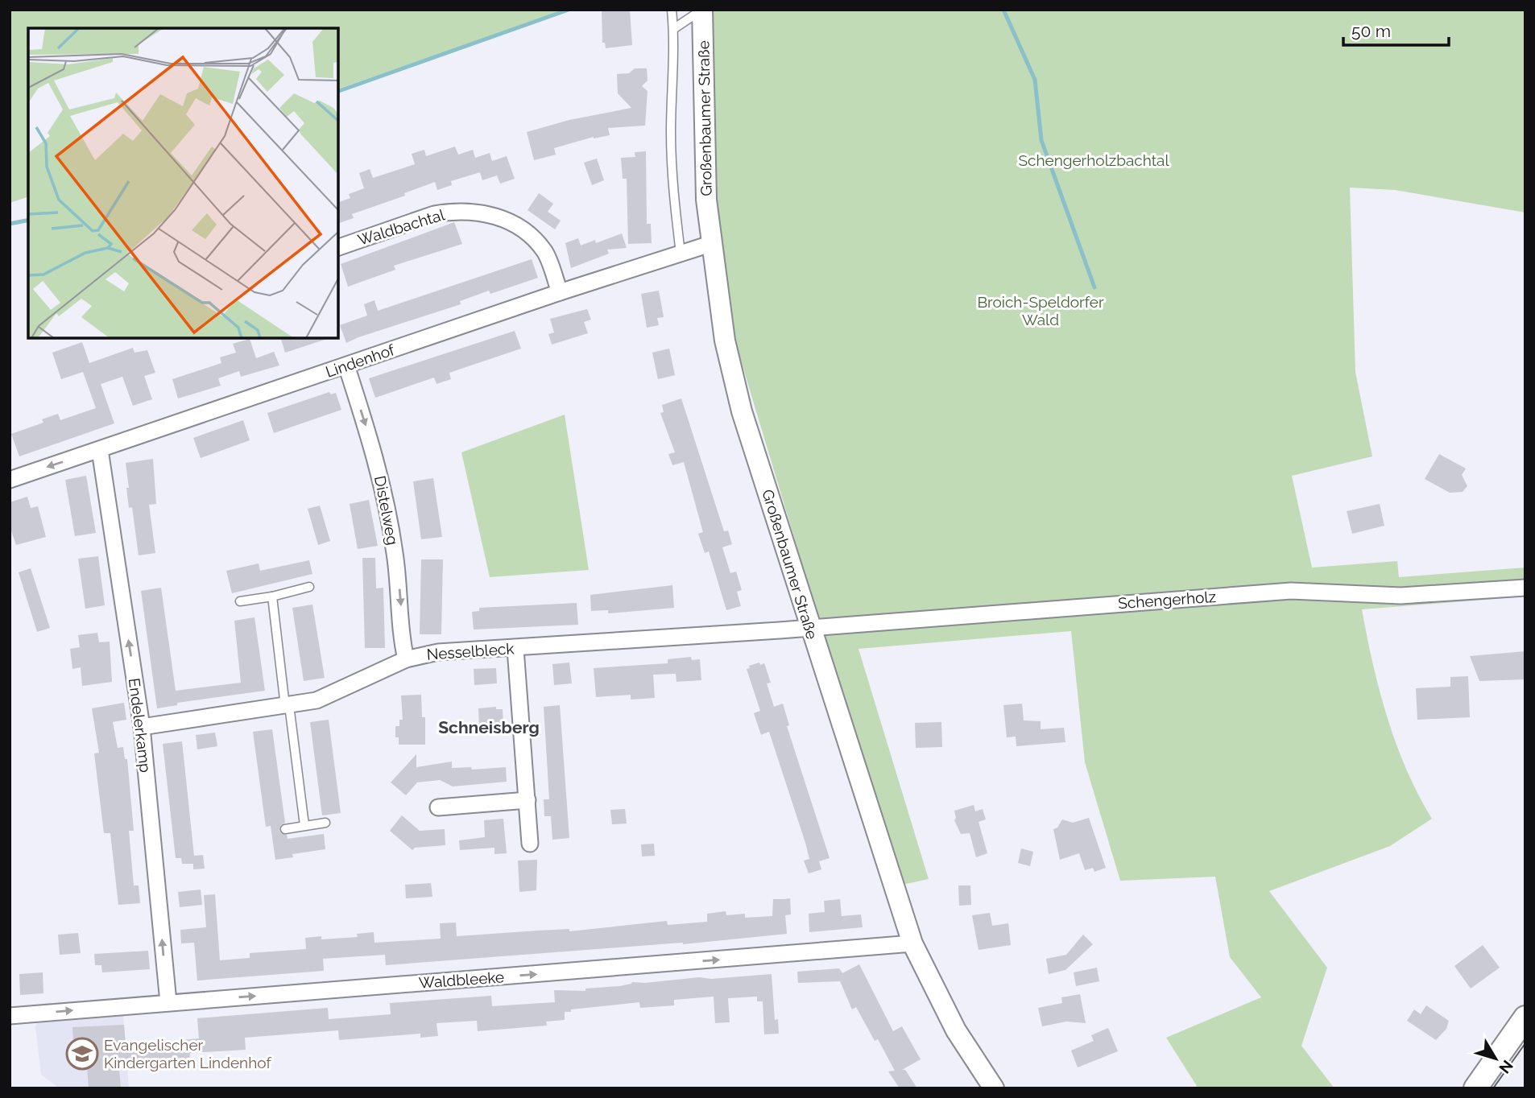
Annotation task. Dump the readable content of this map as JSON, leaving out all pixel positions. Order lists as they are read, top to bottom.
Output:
{
  "streets": {
    "street": [
      "Großenbaumer Straße",
      "Waldbachtal",
      "Lindenhof",
      "Distelweg",
      "Schengerholz",
      "Nesselbleck",
      "Endelerkamp",
      "Waldbleeke"
    ]
  },
  "crossings": [
    ["Großenbaumer Straße", "Lindenhof"],
    ["Großenbaumer Straße", "Schengerholz"],
    ["Großenbaumer Straße", "Nesselbleck"],
    ["Großenbaumer Straße", "Waldbleeke"],
    ["Waldbachtal", "Lindenhof"],
    ["Lindenhof", "Distelweg"],
    ["Lindenhof", "Endelerkamp"],
    ["Distelweg", "Nesselbleck"],
    ["Schengerholz", "Nesselbleck"],
    ["Nesselbleck", "Endelerkamp"],
    ["Endelerkamp", "Waldbleeke"]
  ],
  "one_way": ["Distelweg", "Endelerkamp", "Waldbleeke"],
  "districts": ["Schneisberg"],
  "parks": ["Schengerholzbachtal", "Broich-Speldorfer Wald"],
  "places": {
    "school or university": ["Evangelischer Kindergarten Lindenhof"]
  },
  "scale_bar": "50 m",
  "north": "bottom right"
}
